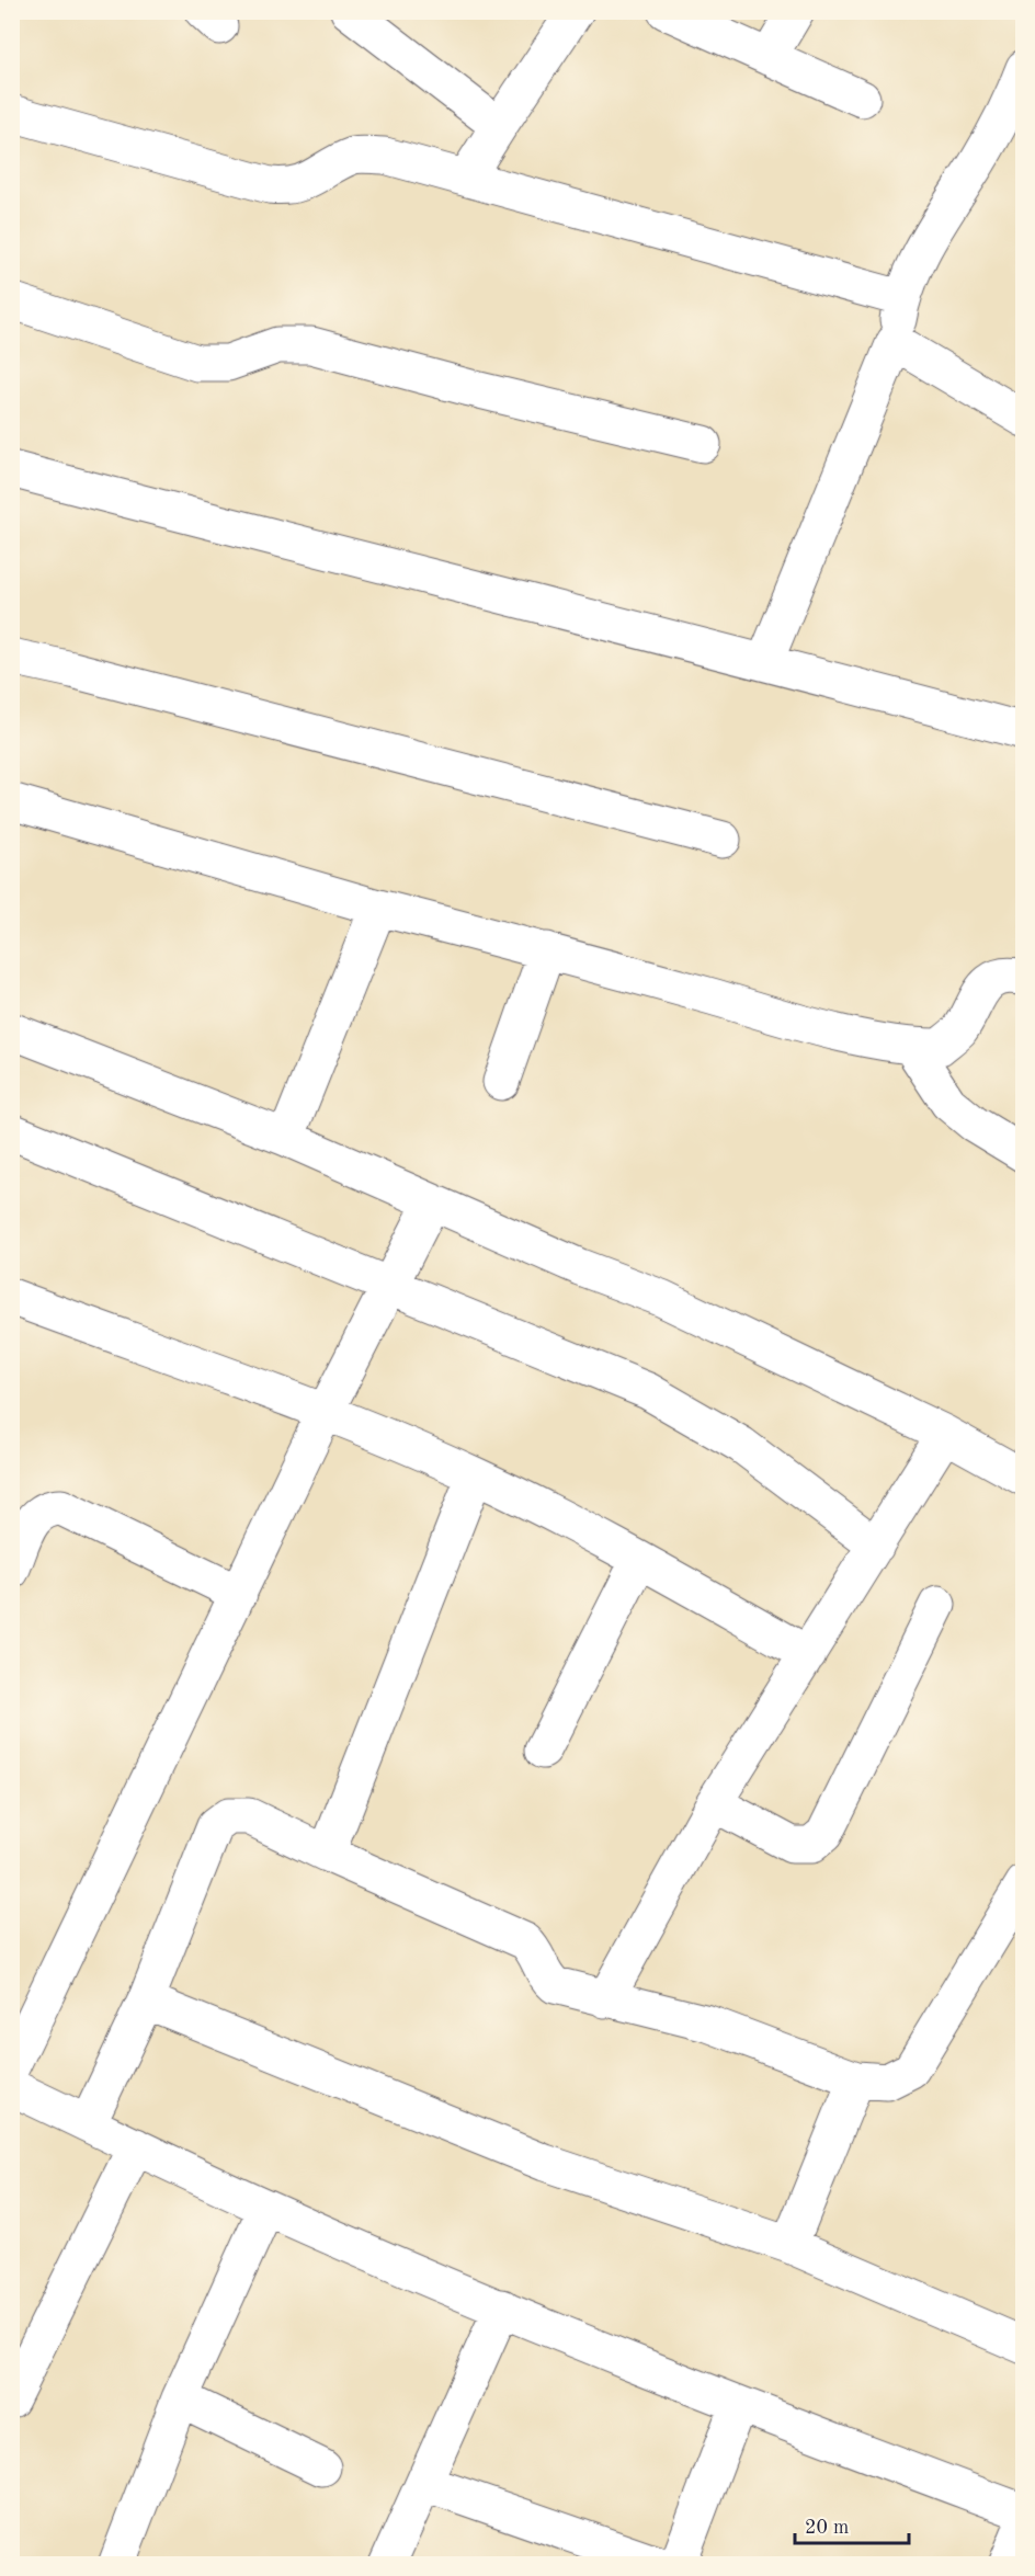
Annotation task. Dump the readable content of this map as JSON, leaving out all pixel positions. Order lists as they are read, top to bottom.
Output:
{
  "scale_bar": "20 m"
}
